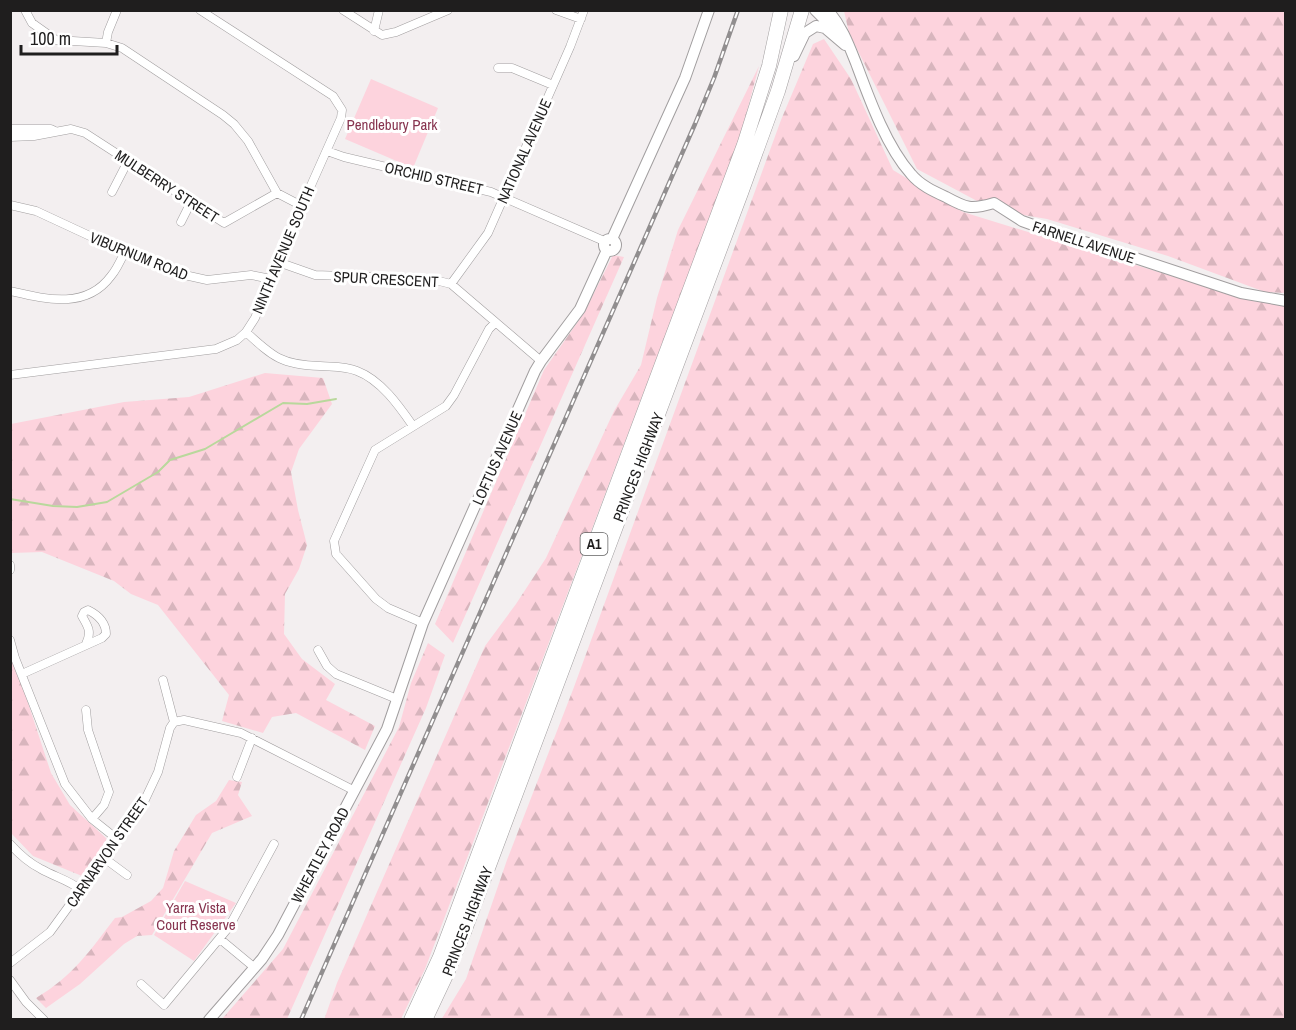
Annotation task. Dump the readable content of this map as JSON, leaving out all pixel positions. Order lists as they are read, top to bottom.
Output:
{
  "streets": {
    "highway": ["PRINCES HIGHWAY", "A1"],
    "street": [
      "NATIONAL AVENUE",
      "ORCHID STREET",
      "MULBERRY STREET",
      "FARNELL AVENUE",
      "NINTH AVENUE SOUTH",
      "VIBURNUM ROAD",
      "SPUR CRESCENT",
      "LOFTUS AVENUE",
      "CARNARVON STREET",
      "WHEATLEY ROAD"
    ]
  },
  "crossings": [
    ["NATIONAL AVENUE", "ORCHID STREET"],
    ["NATIONAL AVENUE", "SPUR CRESCENT"],
    ["ORCHID STREET", "NINTH AVENUE SOUTH"],
    ["ORCHID STREET", "LOFTUS AVENUE"],
    ["NINTH AVENUE SOUTH", "VIBURNUM ROAD"],
    ["NINTH AVENUE SOUTH", "SPUR CRESCENT"],
    ["SPUR CRESCENT", "LOFTUS AVENUE"],
    ["LOFTUS AVENUE", "WHEATLEY ROAD"]
  ],
  "parks": ["Pendlebury Park", "Yarra Vista Court Reserve"],
  "scale_bar": "100 m"
}
